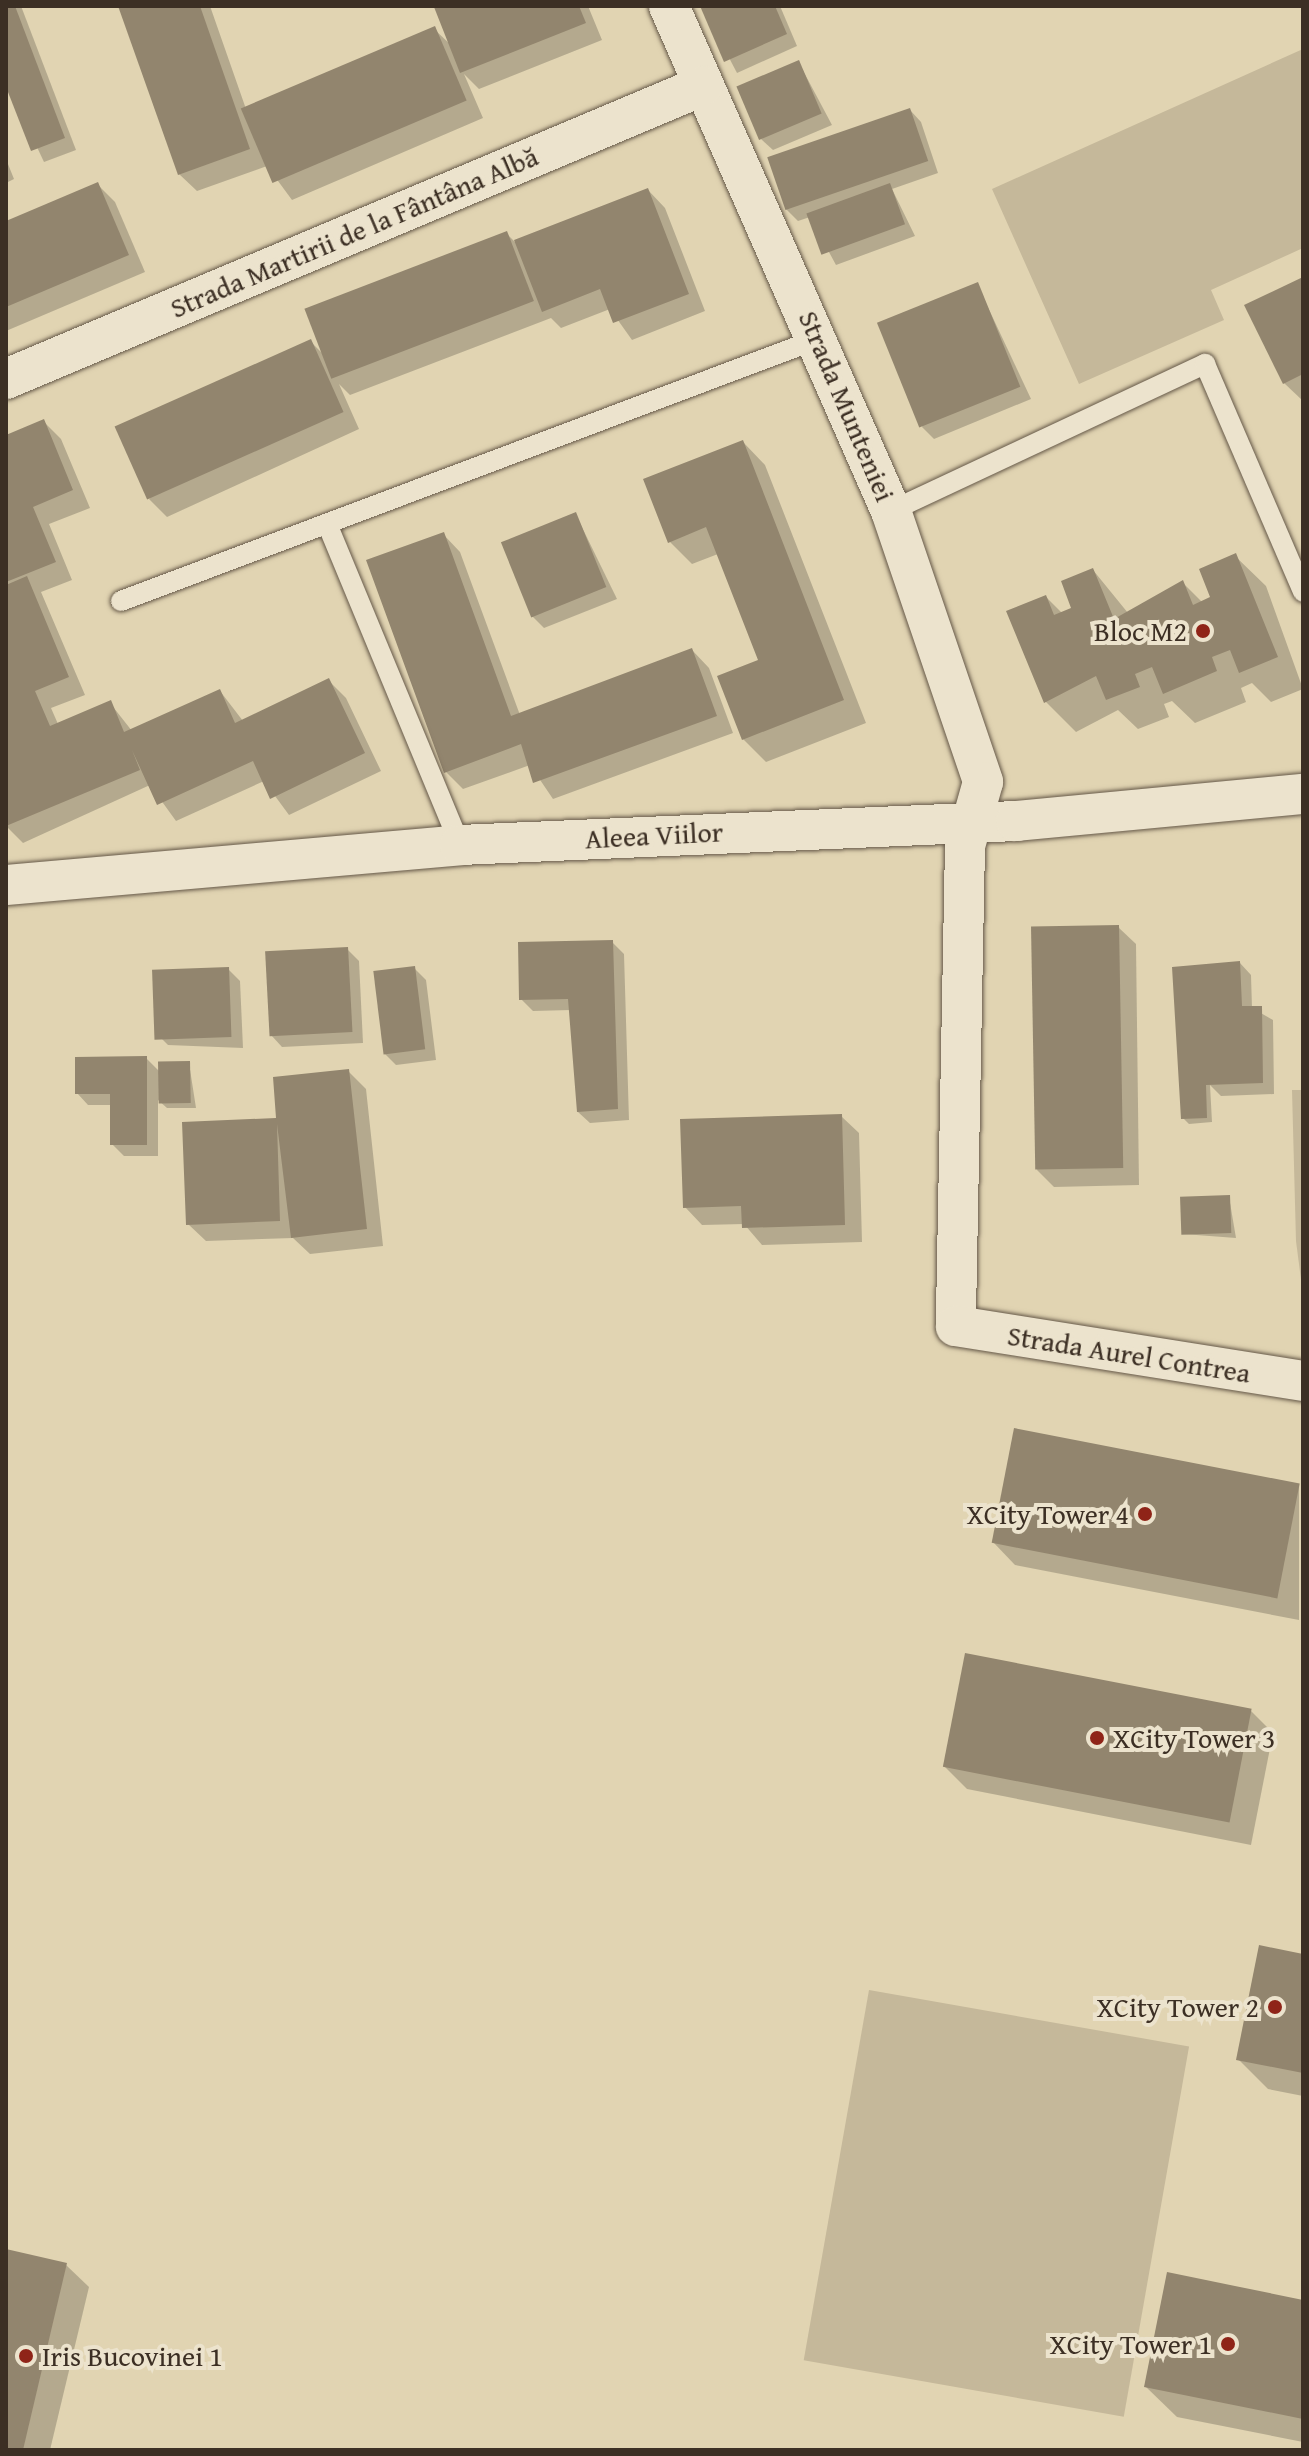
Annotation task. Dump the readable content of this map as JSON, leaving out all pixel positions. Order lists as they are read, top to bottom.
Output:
{
  "streets": {
    "street": [
      "Strada Martirii de la Fântâna Albă",
      "Strada Munteniei",
      "Aleea Viilor",
      "Strada Aurel Contrea"
    ]
  },
  "crossings": [
    ["Strada Martirii de la Fântâna Albă", "Strada Munteniei"],
    ["Strada Munteniei", "Aleea Viilor"],
    ["Strada Munteniei", "Strada Aurel Contrea"]
  ],
  "places": [
    "Bloc M2",
    "XCity Tower 4",
    "XCity Tower 3",
    "XCity Tower 2",
    "XCity Tower 1",
    "Iris Bucovinei 1"
  ]
}
